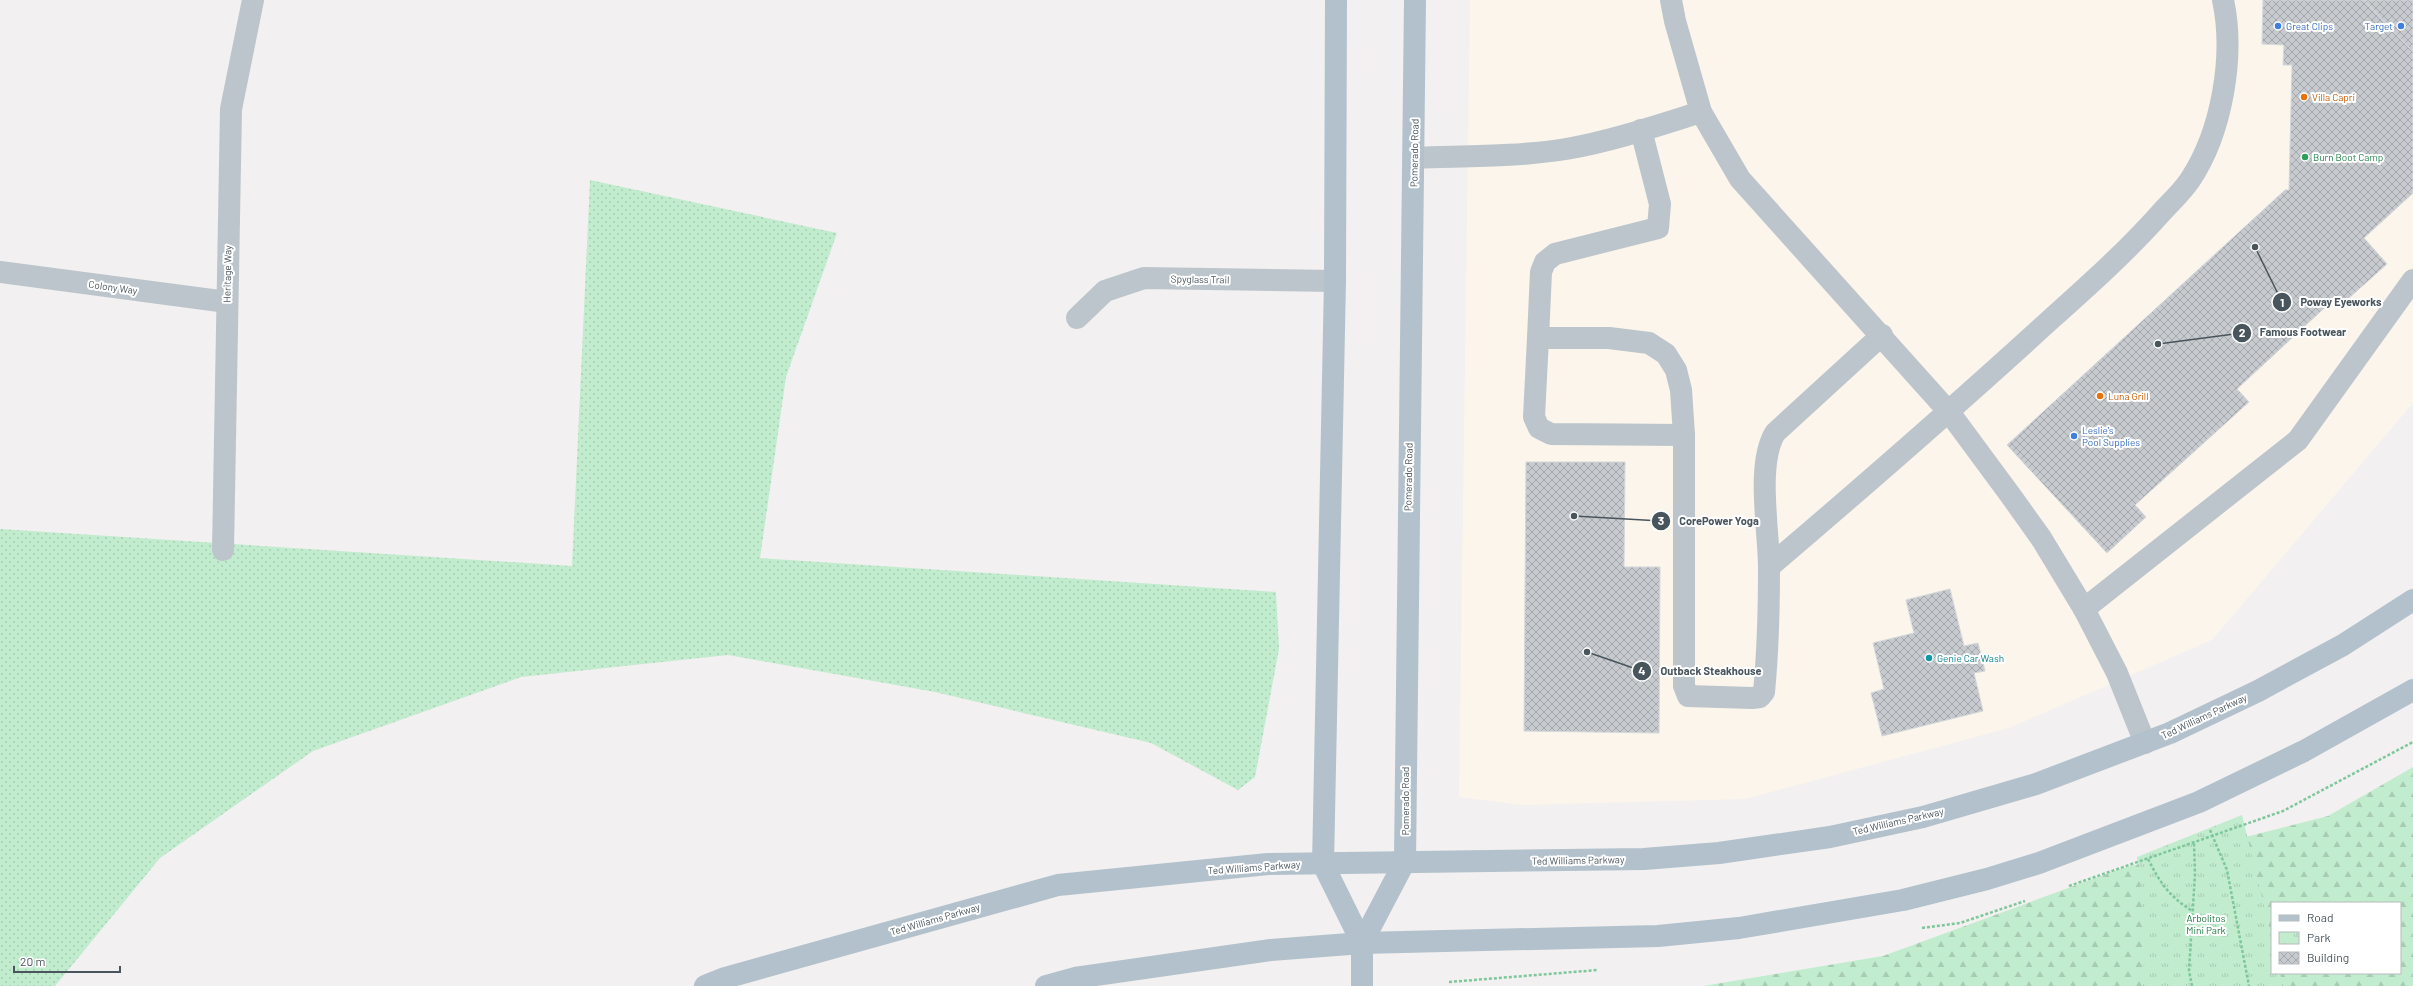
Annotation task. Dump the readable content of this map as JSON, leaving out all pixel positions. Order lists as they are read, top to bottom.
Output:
{
  "streets": {
    "main road": ["Pomerado Road", "Ted Williams Parkway"],
    "street": ["Heritage Way", "Spyglass Trail", "Colony Way"]
  },
  "crossings": [
    ["Pomerado Road", "Spyglass Trail"],
    ["Pomerado Road", "Ted Williams Parkway"],
    ["Heritage Way", "Colony Way"]
  ],
  "parks": ["Arbolitos Mini Park"],
  "places": [
    "Great Clips",
    "Target",
    "Villa Capri",
    "Burn Boot Camp",
    "Poway Eyeworks",
    "Famous Footwear",
    "Luna Grill",
    "Leslie's Pool Supplies",
    "CorePower Yoga",
    "Outback Steakhouse",
    "Genie Car Wash"
  ],
  "legend": ["Road", "Park", "Building"],
  "scale_bar": "20 m"
}
